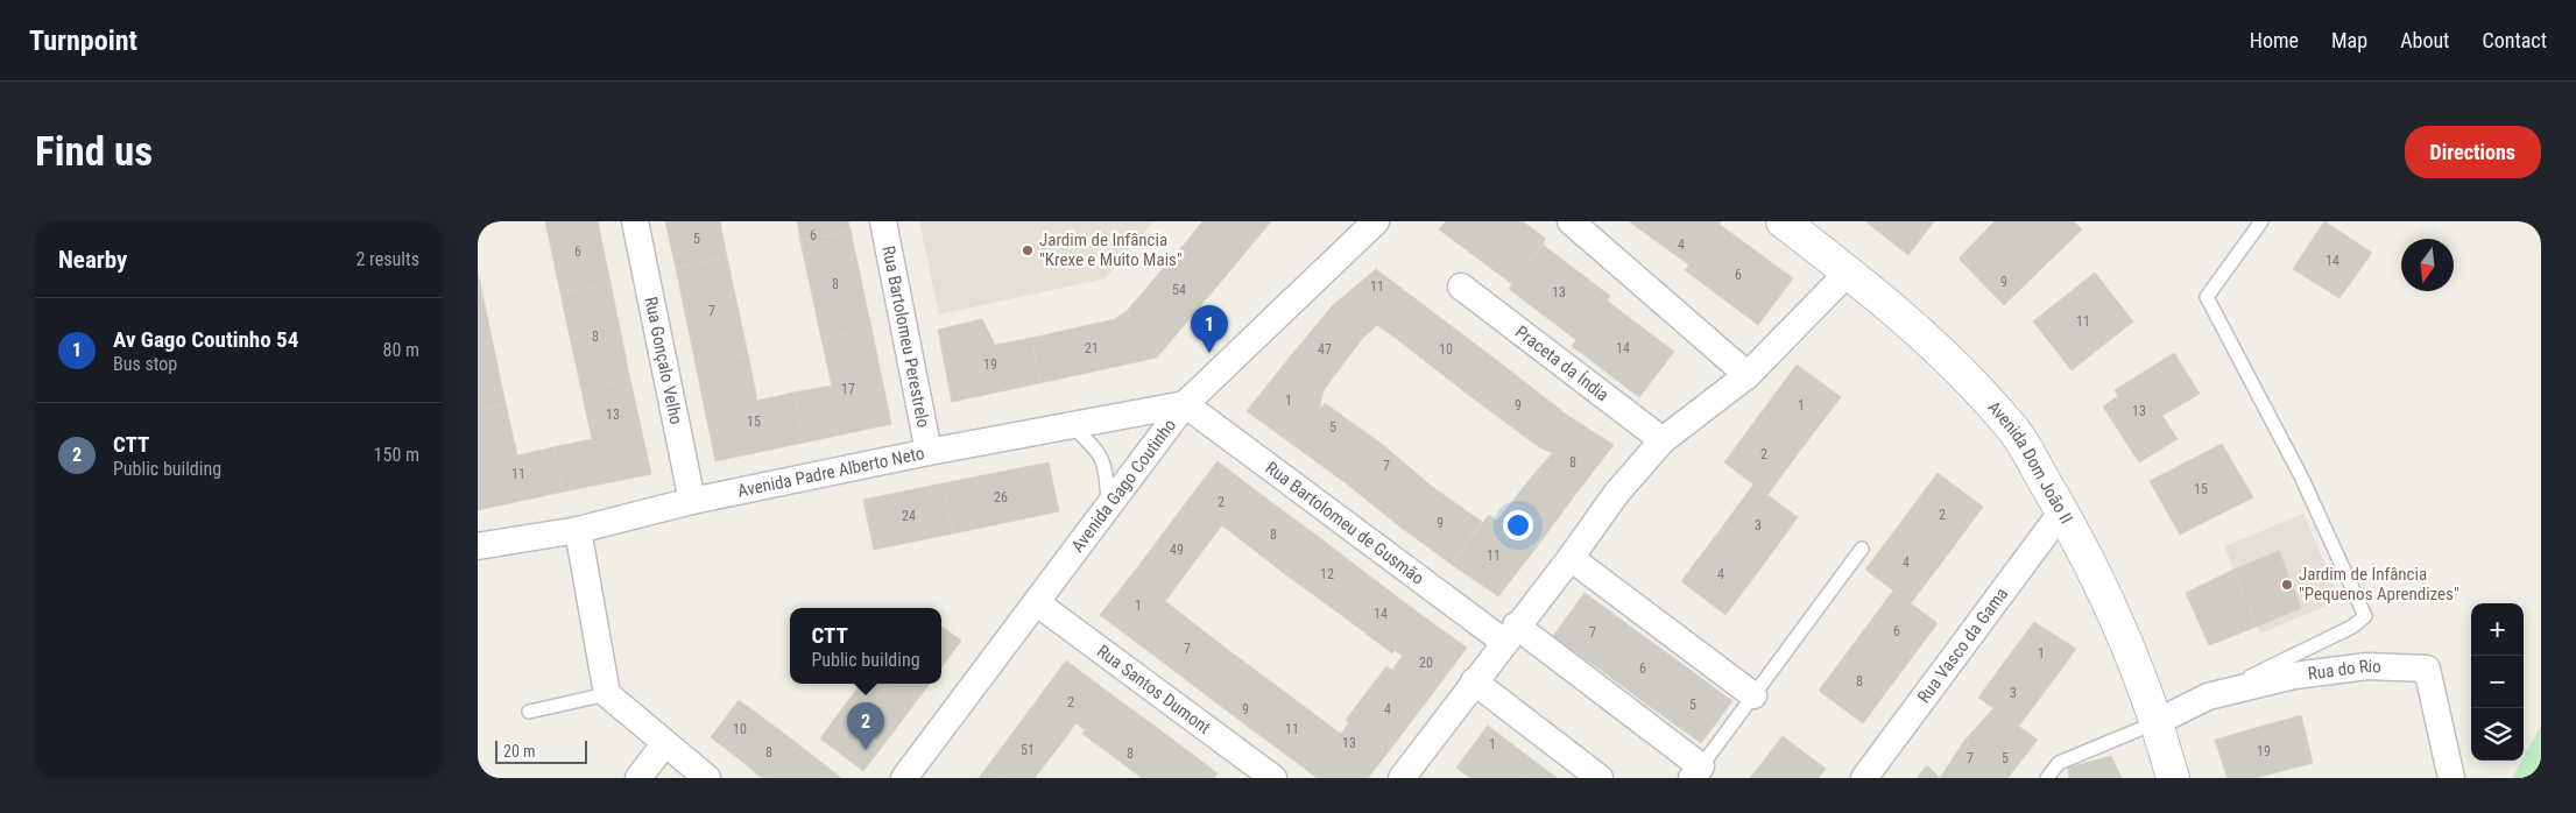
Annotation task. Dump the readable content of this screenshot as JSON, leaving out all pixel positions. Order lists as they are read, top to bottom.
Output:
{
  "streets": {
    "street": [
      "Rua Bartolomeu Perestrelo",
      "Rua Gonçalo Velho",
      "Praceta da Índia",
      "Avenida Dom João II",
      "Avenida Padre Alberto Neto",
      "Avenida Gago Coutinho",
      "Rua Bartolomeu de Gusmão",
      "Rua Vasco da Gama",
      "Rua do Rio",
      "Rua Santos Dumont"
    ]
  },
  "crossings": [
    ["Rua Bartolomeu Perestrelo", "Avenida Padre Alberto Neto"],
    ["Rua Gonçalo Velho", "Avenida Padre Alberto Neto"],
    ["Avenida Dom João II", "Rua Vasco da Gama"],
    ["Avenida Dom João II", "Rua do Rio"],
    ["Avenida Padre Alberto Neto", "Avenida Gago Coutinho"],
    ["Avenida Padre Alberto Neto", "Rua Bartolomeu de Gusmão"],
    ["Avenida Gago Coutinho", "Rua Bartolomeu de Gusmão"],
    ["Avenida Gago Coutinho", "Rua Santos Dumont"]
  ],
  "places": ["Jardim de Infância \"Krexe e Muito Mais\"", "Jardim de Infância \"Pequenos Aprendizes\""],
  "house_numbers": [
    "6",
    "5",
    "4",
    "6",
    "14",
    "6",
    "9",
    "8",
    "11",
    "54",
    "13",
    "7",
    "11",
    "8",
    "21",
    "14",
    "47",
    "10",
    "19",
    "17",
    "1",
    "9",
    "1",
    "13",
    "13",
    "15",
    "5",
    "2",
    "8",
    "7",
    "11",
    "15",
    "26",
    "2",
    "2",
    "24",
    "9",
    "3",
    "8",
    "49",
    "11",
    "4",
    "12",
    "4",
    "1",
    "14",
    "6",
    "7",
    "7",
    "1",
    "20",
    "6",
    "8",
    "3",
    "2",
    "5",
    "9",
    "4",
    "10",
    "11",
    "13",
    "1",
    "51",
    "19",
    "8",
    "8",
    "7",
    "5"
  ],
  "scale_bar": "20 m",
  "north": "bottom",
  "page": {
    "header": "Turnpoint",
    "nav": [
      "Home",
      "Map",
      "About",
      "Contact"
    ],
    "buttons": "Directions",
    "title": "Find us",
    "heading": ["Nearby", "2 results"],
    "list": [
      {
        "mark": "1",
        "name": "Av Gago Coutinho 54",
        "note": "Bus stop",
        "value": "80 m"
      },
      {
        "mark": "2",
        "name": "CTT",
        "note": "Public building",
        "value": "150 m"
      }
    ],
    "pins": ["1", "2"],
    "map_buttons": ["+", "−"],
    "popup": ["CTT", "Public building"],
    "scale": "20 m"
  }
}
